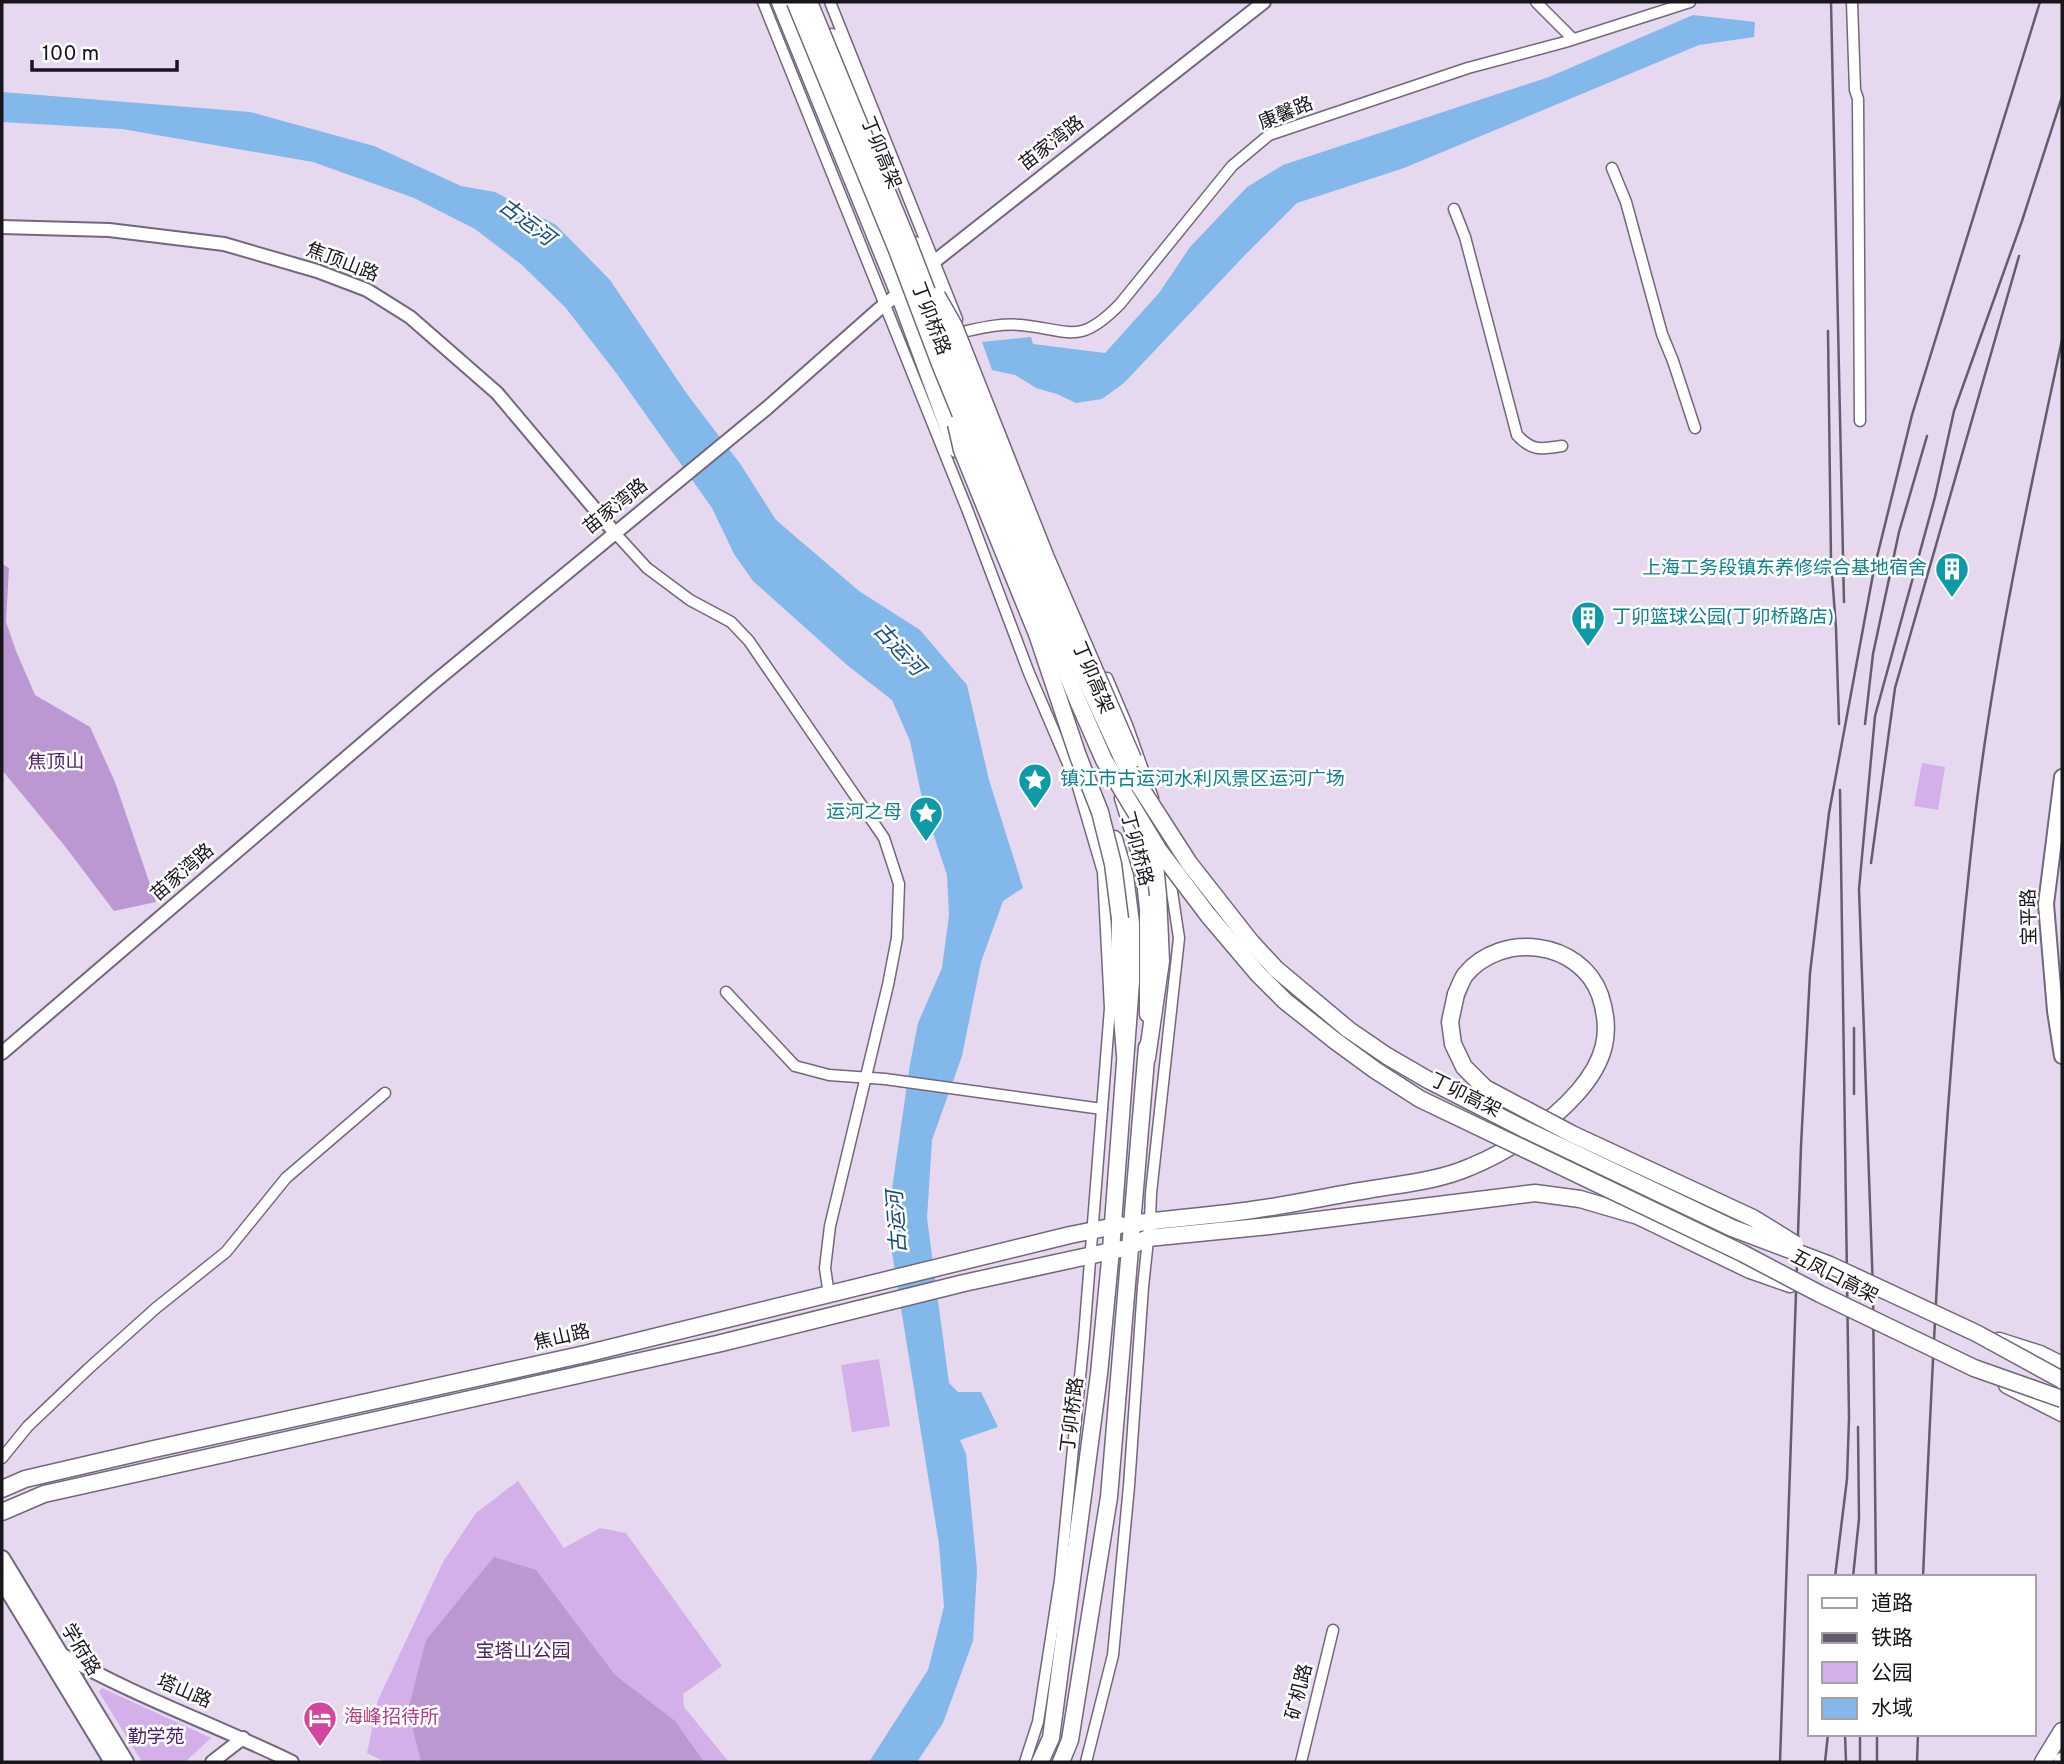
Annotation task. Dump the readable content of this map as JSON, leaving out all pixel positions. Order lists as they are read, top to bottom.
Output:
{
  "streets": {
    "main road": [
      "丁卯高架",
      "丁卯桥路",
      "宝平路",
      "五凤口高架",
      "焦山路",
      "学府路"
    ],
    "street": [
      "康馨路",
      "苗家湾路",
      "焦顶山路",
      "塔山路",
      "矿机路"
    ]
  },
  "crossings": [
    ["苗家湾路", "焦顶山路"],
    ["苗家湾路", "丁卯桥路"],
    ["丁卯高架", "五凤口高架"],
    ["丁卯桥路", "焦山路"],
    ["五凤口高架", "焦山路"],
    ["学府路", "塔山路"]
  ],
  "water": ["古运河"],
  "parks": ["焦顶山", "宝塔山公园", "勤学苑"],
  "places": {
    "building": ["上海工务段镇东养修综合基地宿舍", "丁卯篮球公园(丁卯桥路店)"],
    "place": ["镇江市古运河水利风景区运河广场", "运河之母"],
    "hotel": ["海峰招待所"]
  },
  "legend": [
    "道路",
    "铁路",
    "公园",
    "水域"
  ],
  "scale_bar": "100 m"
}
